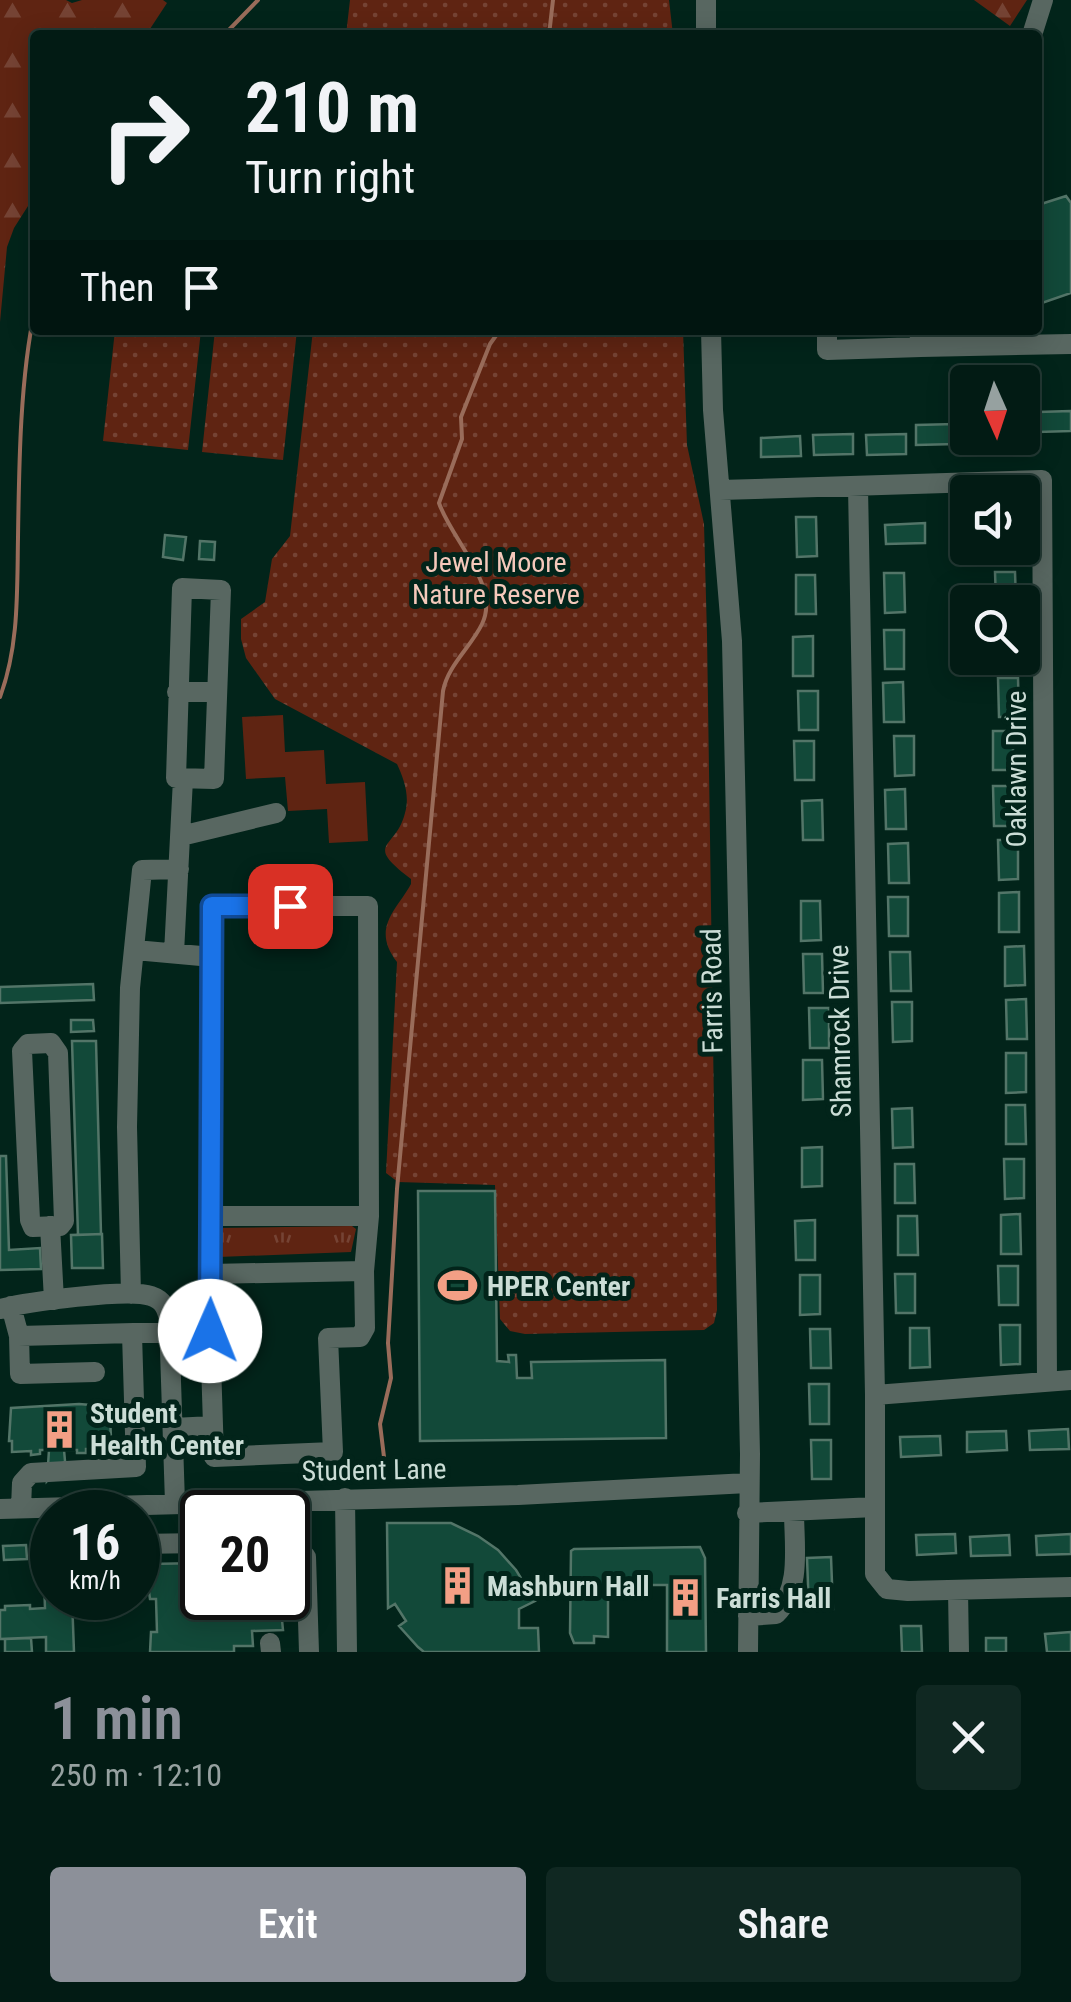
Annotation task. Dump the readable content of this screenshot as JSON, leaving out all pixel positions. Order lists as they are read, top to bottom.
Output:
{
  "streets": {
    "street": [
      "Oaklawn Drive",
      "Farris Road",
      "Shamrock Drive",
      "Student Lane"
    ]
  },
  "crossings": [
    ["Oaklawn Drive", "Farris Road"],
    ["Oaklawn Drive", "Shamrock Drive"],
    ["Farris Road", "Student Lane"]
  ],
  "parks": ["Jewel Moore Nature Reserve"],
  "places": {
    "sports": ["HPER Center"],
    "building": ["Student Health Center", "Mashburn Hall", "Farris Hall"]
  },
  "north": "bottom",
  "page": {
    "turn": ["210 m", "Turn right"],
    "then": "Then",
    "speed": "16 km/h",
    "limit": "20",
    "heading": ["1 min", "250 m · 12:10"],
    "buttons": ["Exit", "Share"]
  }
}
